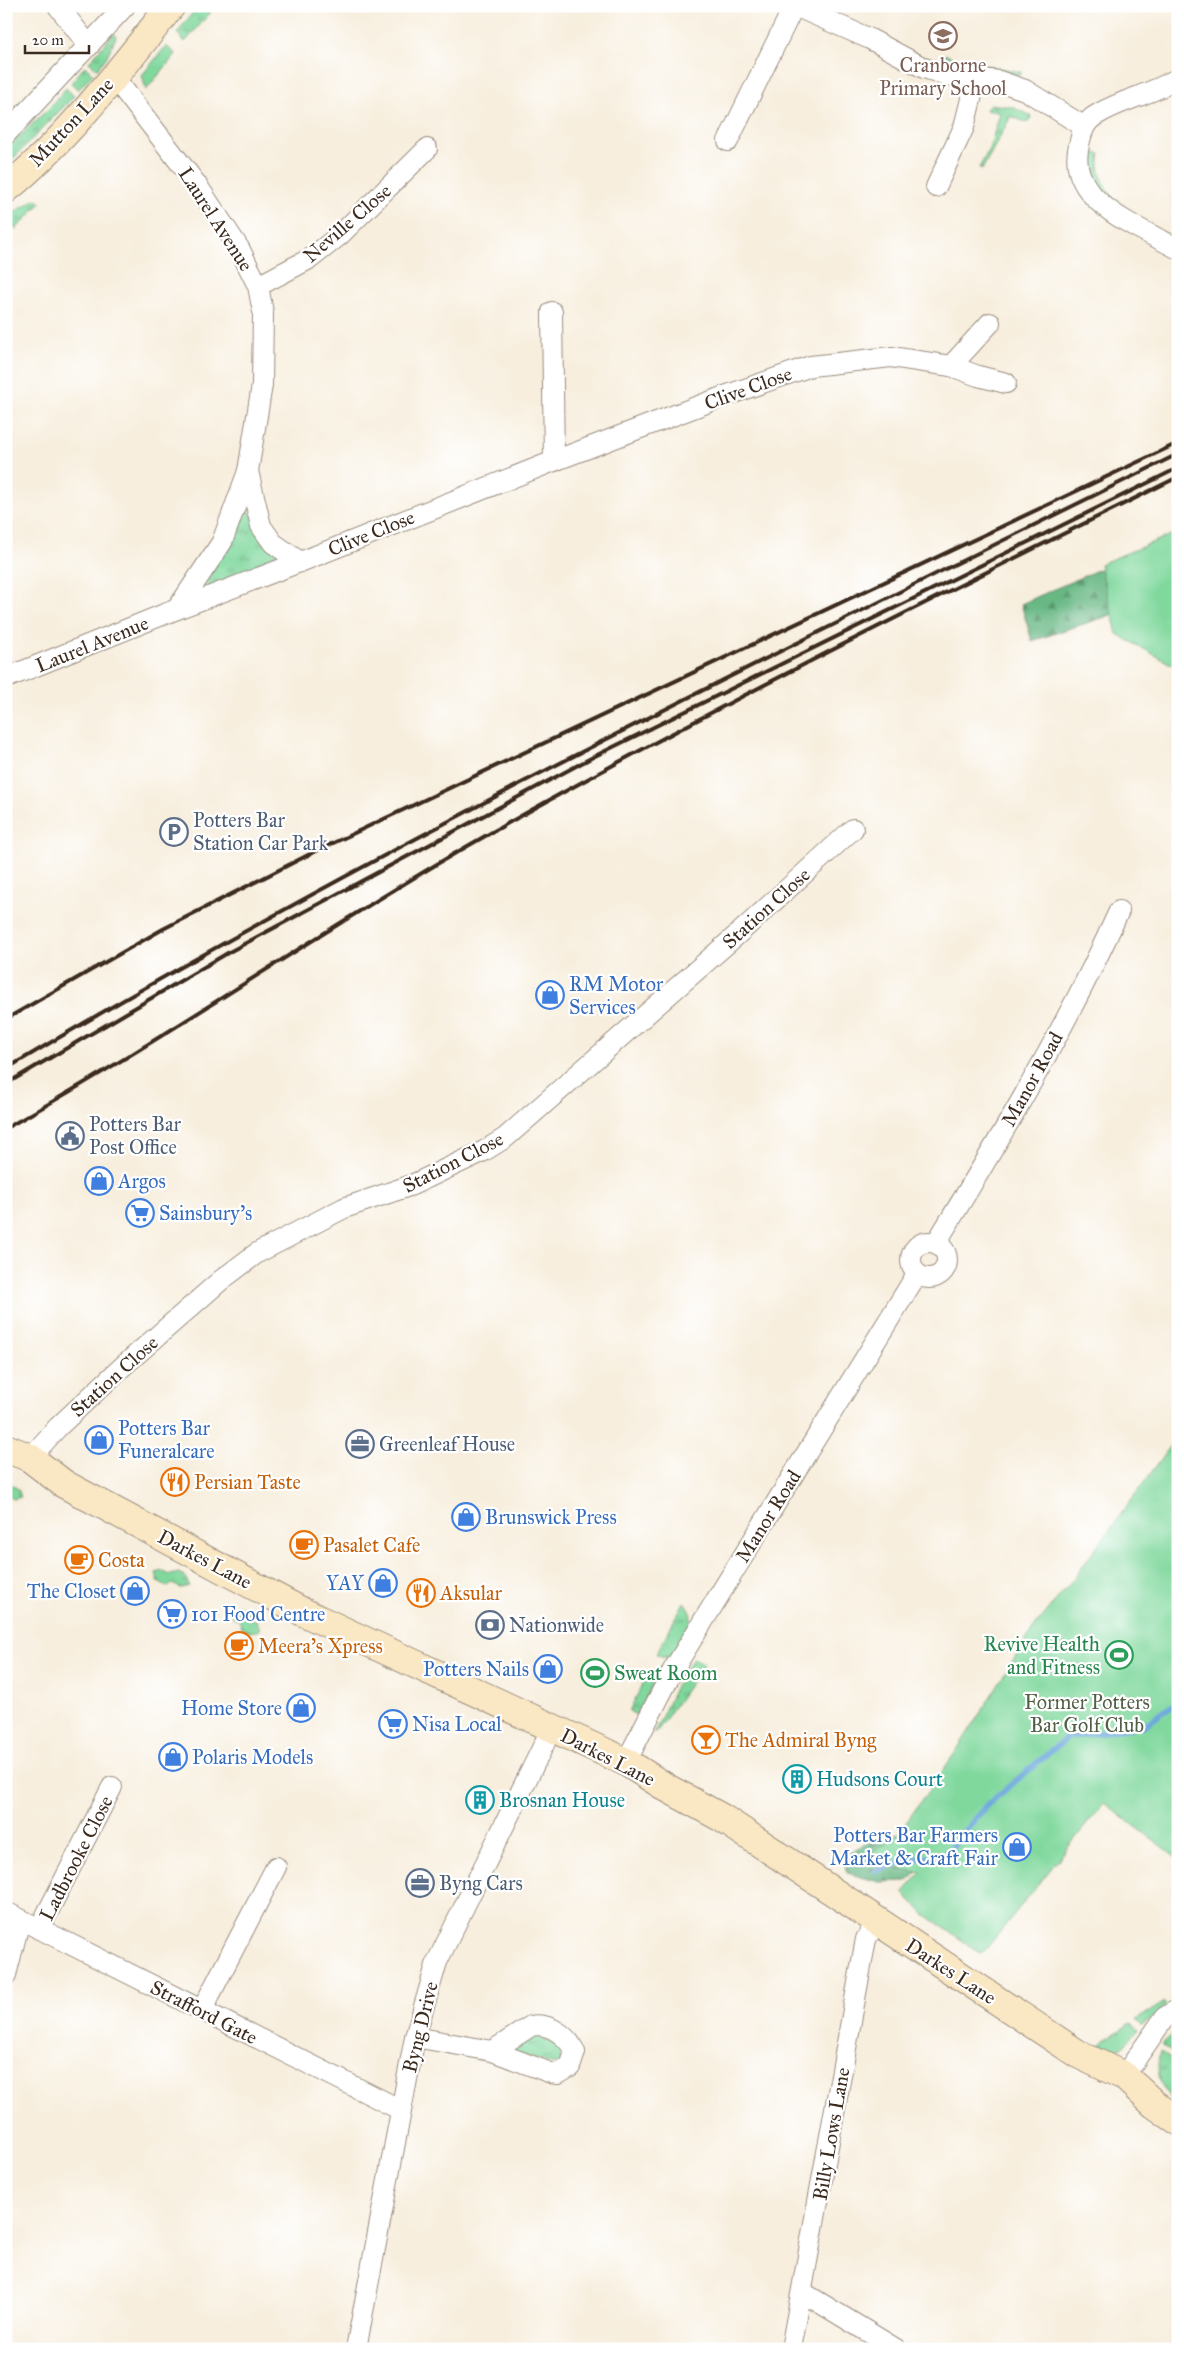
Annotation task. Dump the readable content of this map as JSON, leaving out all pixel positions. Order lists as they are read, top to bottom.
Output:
{
  "streets": {
    "street": [
      "Mutton Lane",
      "Laurel Avenue",
      "Neville Close",
      "Clive Close",
      "Station Close",
      "Manor Road",
      "Darkes Lane",
      "Ladbrooke Close",
      "Strafford Gate",
      "Byng Drive",
      "Billy Lows Lane"
    ]
  },
  "crossings": [
    ["Mutton Lane", "Laurel Avenue"],
    ["Laurel Avenue", "Neville Close"],
    ["Laurel Avenue", "Clive Close"],
    ["Station Close", "Darkes Lane"],
    ["Manor Road", "Darkes Lane"],
    ["Darkes Lane", "Byng Drive"],
    ["Darkes Lane", "Billy Lows Lane"],
    ["Ladbrooke Close", "Strafford Gate"],
    ["Strafford Gate", "Byng Drive"]
  ],
  "parks": ["Former Potters Bar Golf Club"],
  "places": {
    "school or university": ["Cranborne Primary School"],
    "parking": ["Potters Bar Station Car Park"],
    "shop": [
      "RM Motor Services",
      "Argos",
      "Potters Bar Funeralcare",
      "Brunswick Press",
      "YAY",
      "The Closet",
      "Potters Nails",
      "Home Store",
      "Polaris Models",
      "Potters Bar Farmers Market & Craft Fair"
    ],
    "public building": ["Potters Bar Post Office"],
    "supermarket": ["Sainsbury's", "101 Food Centre", "Nisa Local"],
    "office": ["Greenleaf House", "Byng Cars"],
    "restaurant": ["Persian Taste", "Aksular"],
    "cafe": ["Pasalet Cafe", "Costa", "Meera's Xpress"],
    "bank": ["Nationwide"],
    "sports": ["Revive Health and Fitness", "Sweat Room"],
    "bar": ["The Admiral Byng"],
    "building": ["Hudsons Court", "Brosnan House"]
  },
  "scale_bar": "20 m"
}
